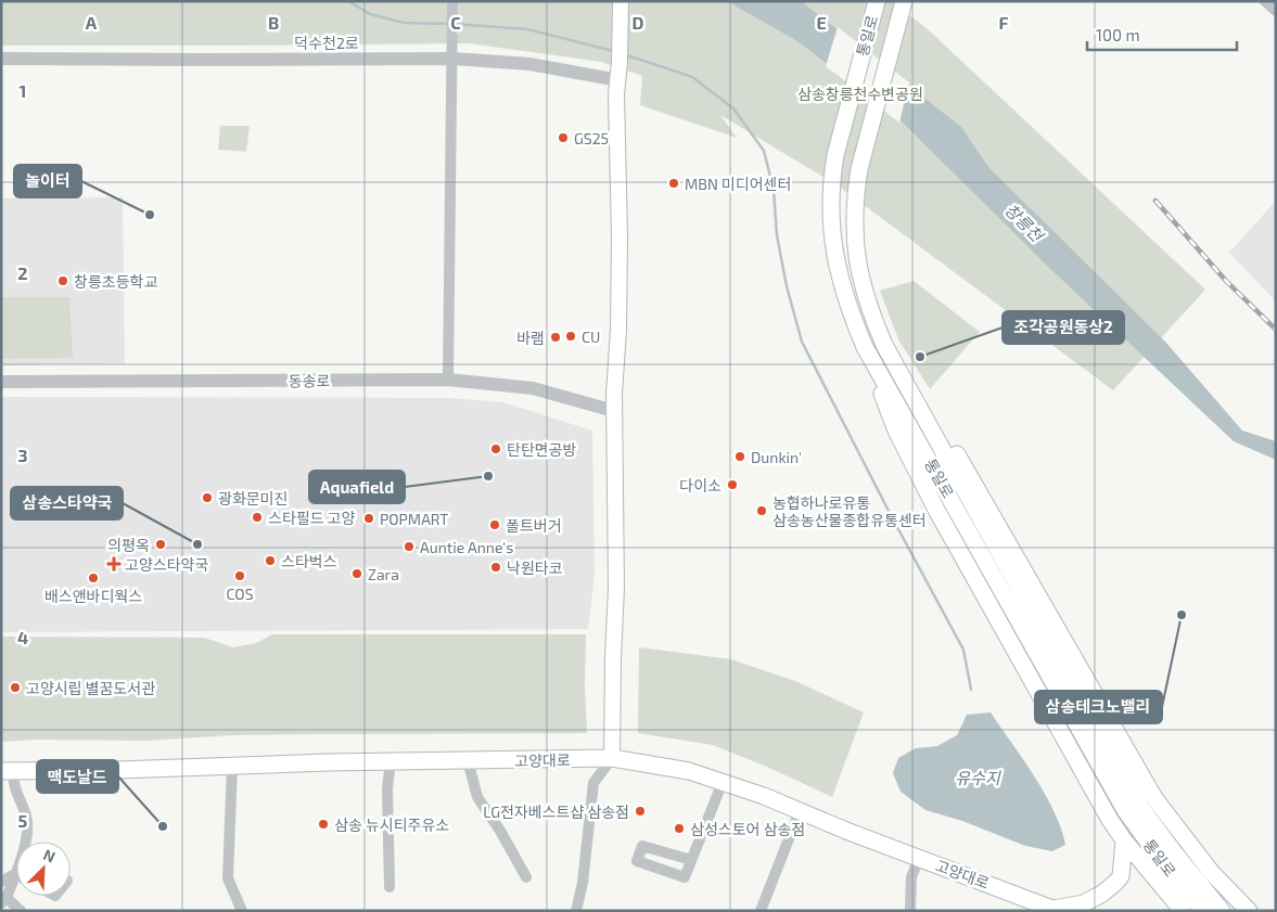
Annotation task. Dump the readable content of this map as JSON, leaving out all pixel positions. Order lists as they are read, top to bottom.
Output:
{
  "streets": {
    "main road": ["통일로", "고양대로"],
    "street": ["덕수천2로", "동송로"]
  },
  "water": ["창릉천", "유수지"],
  "parks": ["삼송창릉천수변공원"],
  "places": {
    "other": [
      "GS25",
      "MBN 미디어센터",
      "놀이터",
      "창릉초등학교",
      "CU",
      "바램",
      "조각공원동상2",
      "탄탄면공방",
      "Dunkin'",
      "Aquafield",
      "다이소",
      "광화문미진",
      "농협하나로유통 삼송농산물종합유통센터",
      "스타필드 고양",
      "POPMART",
      "폴트버거",
      "의평옥",
      "삼송스타약국",
      "Auntie Anne's",
      "스타벅스",
      "낙원타코",
      "Zara",
      "COS",
      "배스앤바디웍스",
      "삼송테크노밸리",
      "고양시립 별꿈도서관",
      "LG전자베스트샵 삼송점",
      "삼송 뉴시티주유소",
      "맥도날드",
      "삼성스토어 삼송점"
    ],
    "health": ["고양스타약국"]
  },
  "scale_bar": "100 m",
  "north": "top right",
  "grid": {
    "columns": [
      "A",
      "B",
      "C",
      "D",
      "E",
      "F"
    ],
    "rows": [
      "1",
      "2",
      "3",
      "4",
      "5"
    ]
  }
}
